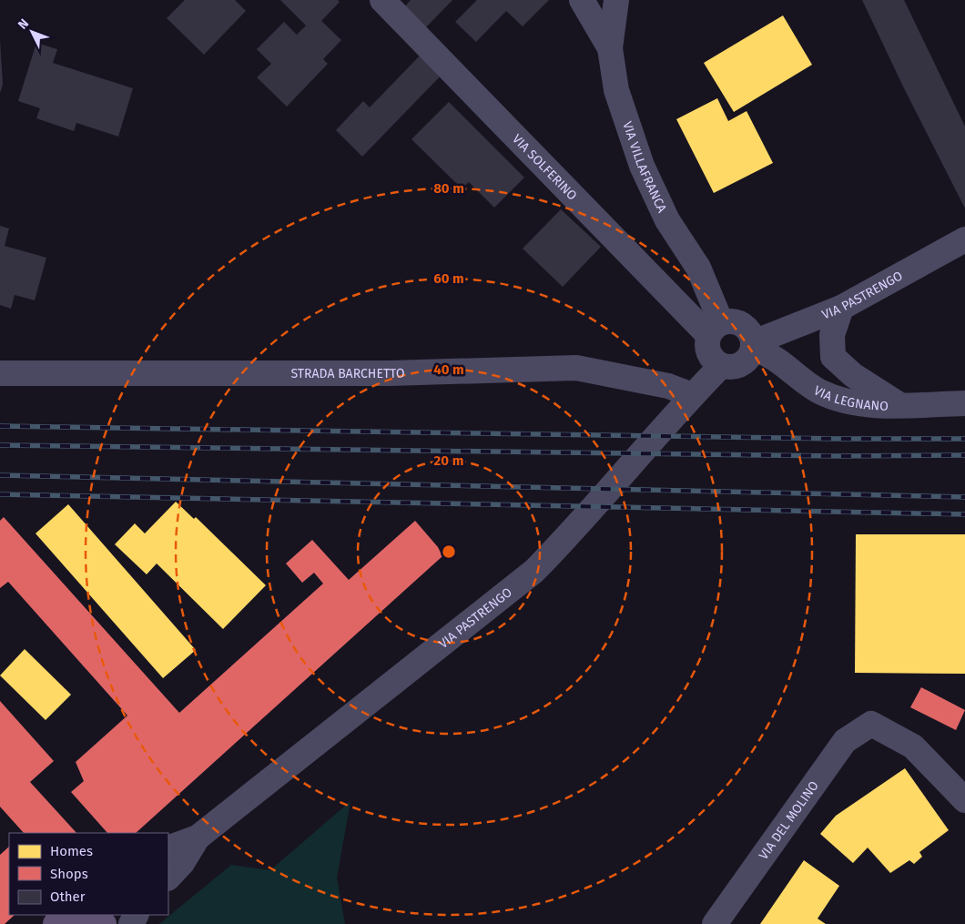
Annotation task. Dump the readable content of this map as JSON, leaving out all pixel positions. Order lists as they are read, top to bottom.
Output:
{
  "streets": {
    "street": [
      "VIA VILLAFRANCA",
      "VIA SOLFERINO",
      "VIA PASTRENGO",
      "STRADA BARCHETTO",
      "VIA LEGNANO",
      "VIA DEL MOLINO"
    ]
  },
  "crossings": [
    ["VIA VILLAFRANCA", "VIA SOLFERINO"],
    ["VIA VILLAFRANCA", "VIA PASTRENGO"],
    ["VIA VILLAFRANCA", "VIA LEGNANO"],
    ["VIA SOLFERINO", "VIA PASTRENGO"],
    ["VIA SOLFERINO", "VIA LEGNANO"],
    ["VIA PASTRENGO", "STRADA BARCHETTO"],
    ["VIA PASTRENGO", "VIA LEGNANO"]
  ],
  "legend": ["Homes", "Shops", "Other"],
  "north": "top left",
  "rings": [
    "80 m",
    "60 m",
    "40 m",
    "20 m"
  ]
}
